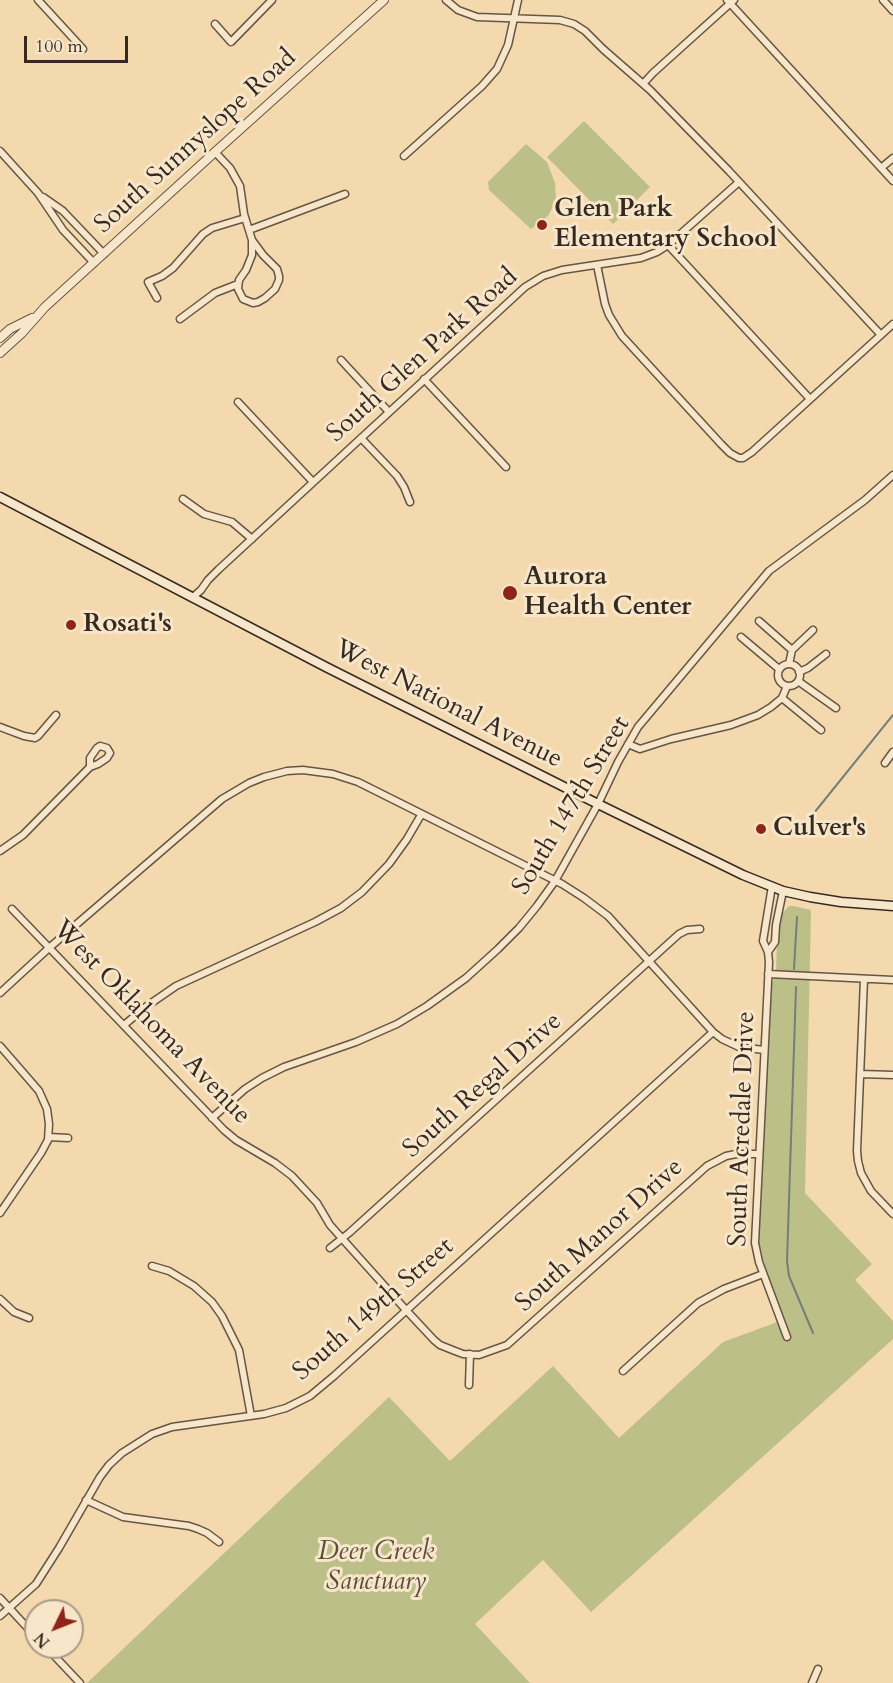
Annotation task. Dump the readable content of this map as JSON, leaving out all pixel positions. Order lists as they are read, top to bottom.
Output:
{
  "streets": {
    "main road": ["West National Avenue"],
    "street": [
      "South Sunnyslope Road",
      "South Glen Park Road",
      "South 147th Street",
      "West Oklahoma Avenue",
      "South Regal Drive",
      "South Acredale Drive",
      "South Manor Drive",
      "South 149th Street"
    ]
  },
  "crossings": [
    ["South Glen Park Road", "West National Avenue"],
    ["West National Avenue", "South 147th Street"],
    ["West National Avenue", "South Acredale Drive"],
    ["South 147th Street", "West Oklahoma Avenue"],
    ["West Oklahoma Avenue", "South Regal Drive"],
    ["West Oklahoma Avenue", "South Manor Drive"],
    ["West Oklahoma Avenue", "South 149th Street"],
    ["South Acredale Drive", "South Manor Drive"]
  ],
  "parks": ["Deer Creek Sanctuary"],
  "places": [
    "Glen Park Elementary School",
    "Aurora Health Center",
    "Rosati's",
    "Culver's"
  ],
  "scale_bar": "100 m",
  "north": "bottom left"
}
